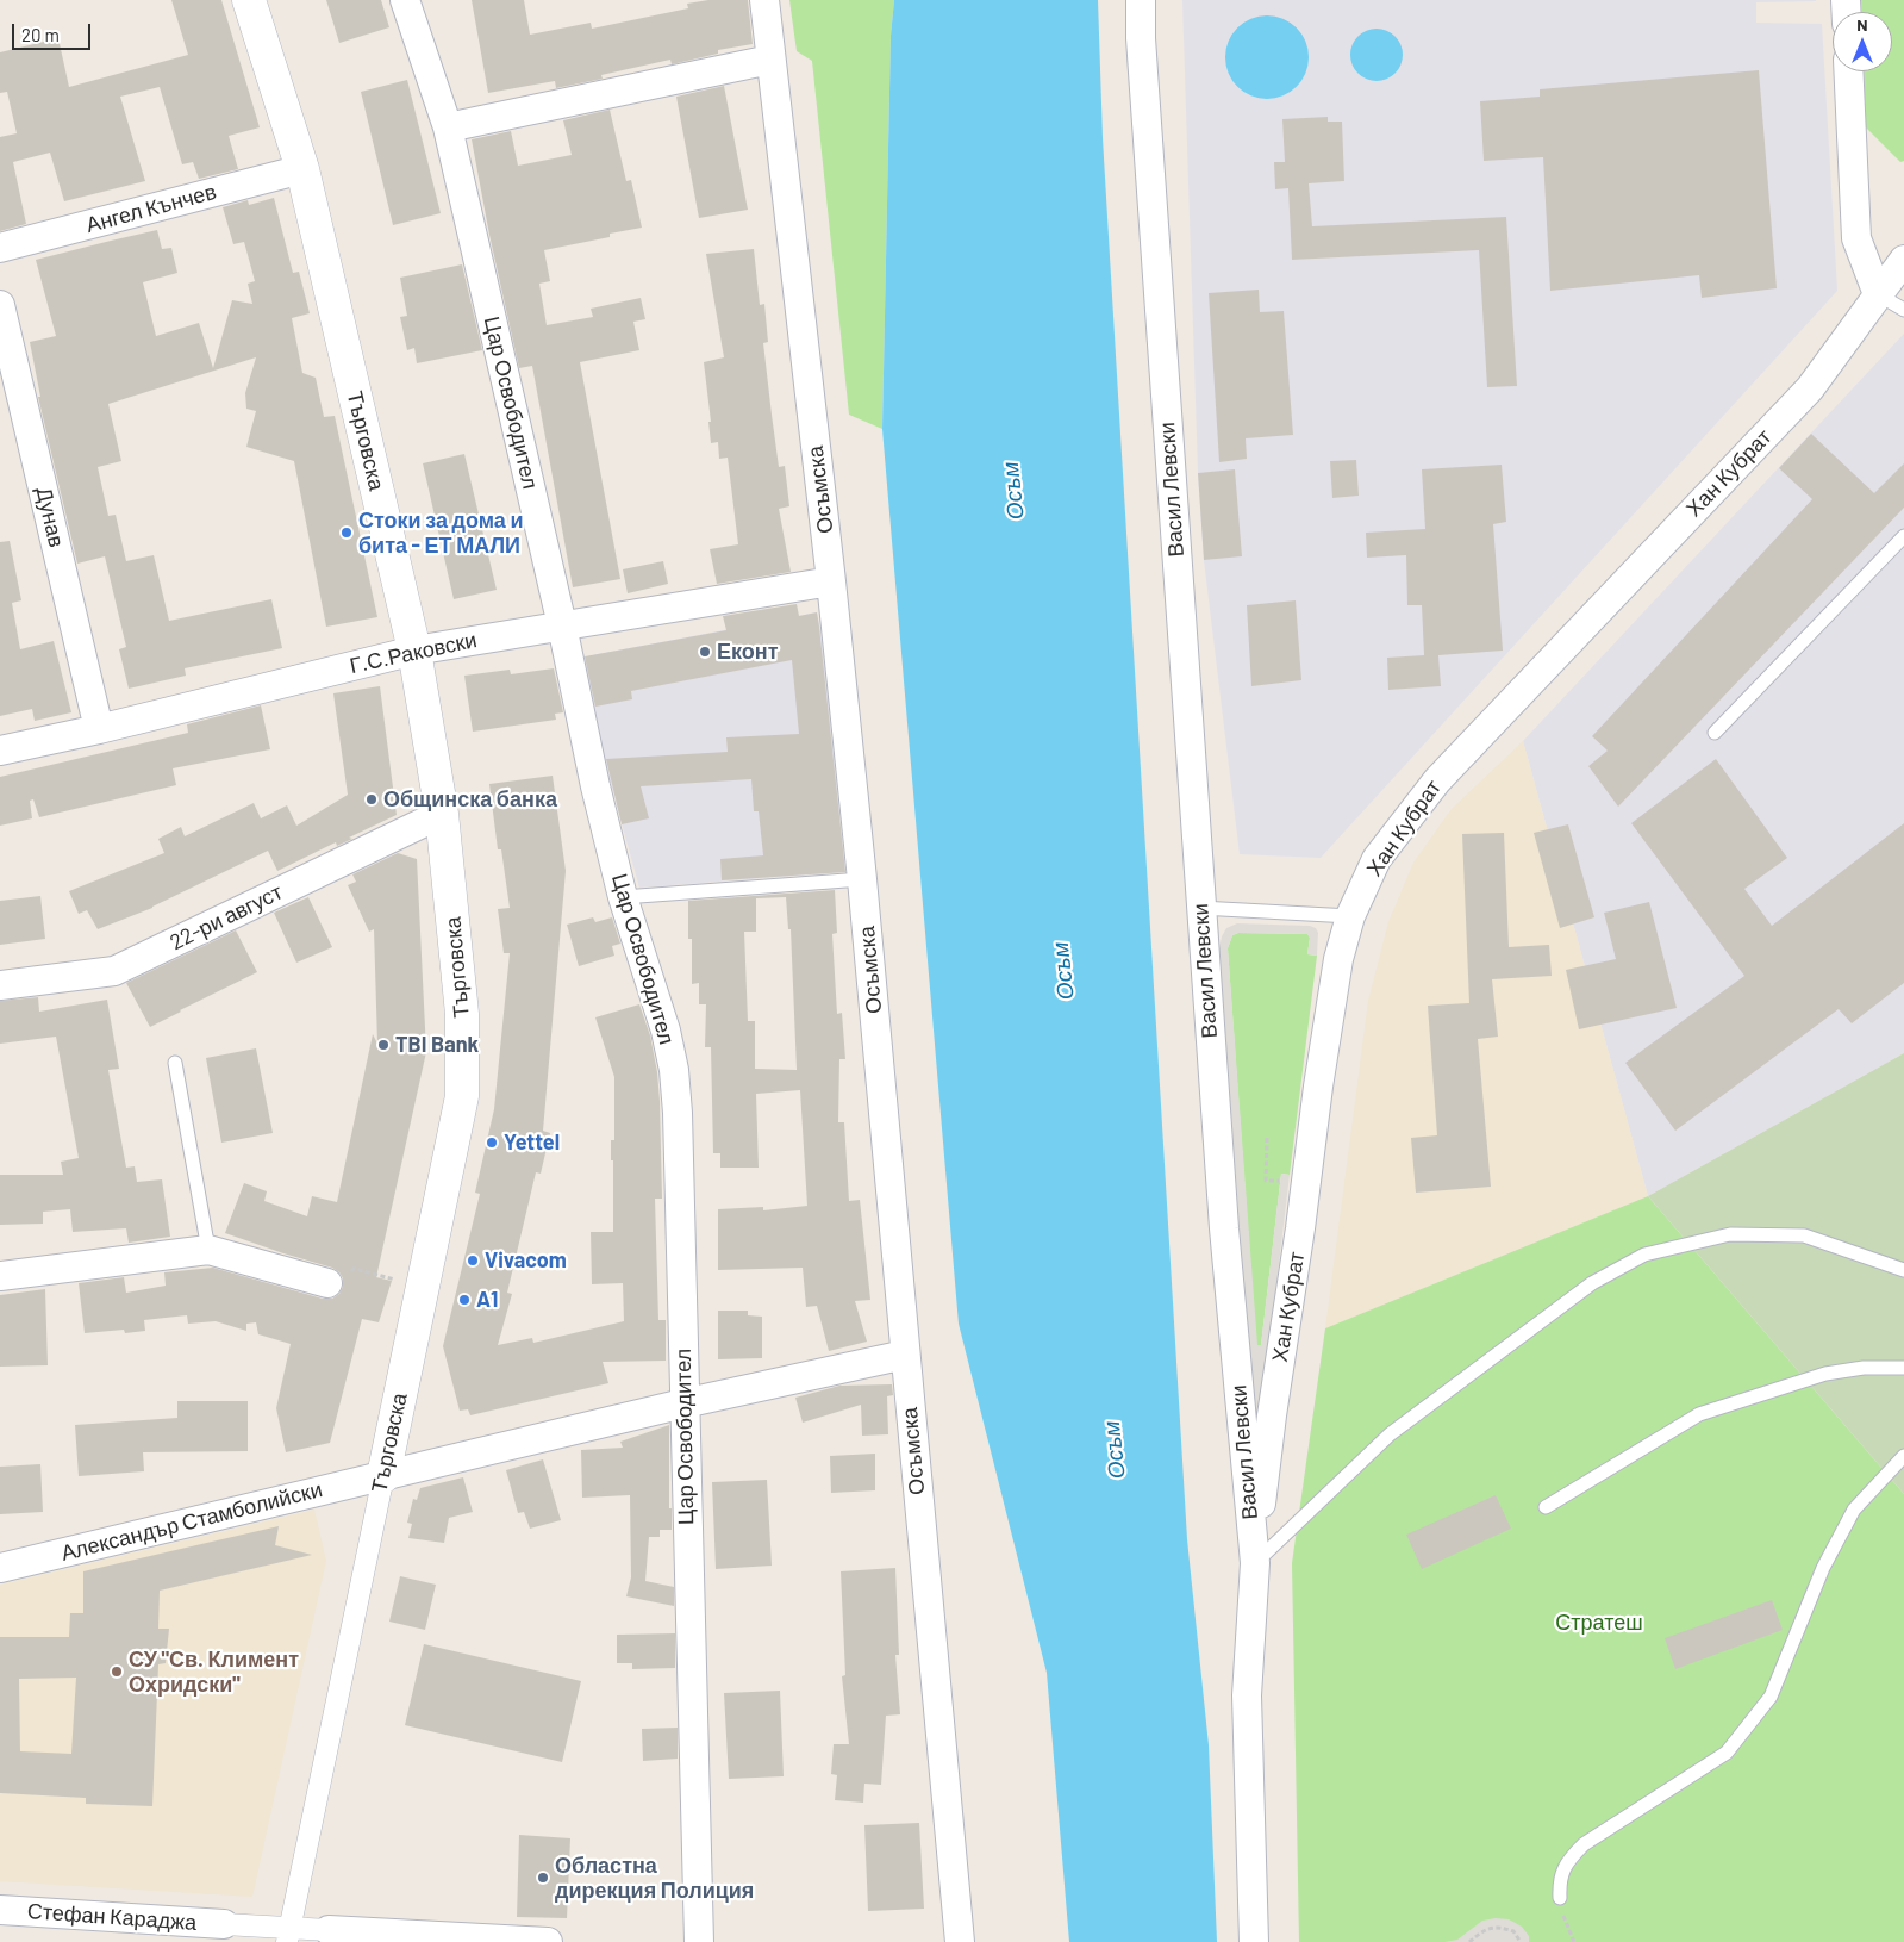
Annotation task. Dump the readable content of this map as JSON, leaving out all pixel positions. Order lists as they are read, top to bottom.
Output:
{
  "streets": {
    "street": [
      "Ангел Кънчев",
      "Цар Освободител",
      "Търговска",
      "Хан Кубрат",
      "Осъмска",
      "Васил Левски",
      "Дунав",
      "Г.С.Раковски",
      "22-ри август",
      "Александър Стамболийски",
      "Стефан Караджа"
    ]
  },
  "crossings": [
    ["Ангел Кънчев", "Търговска"],
    ["Цар Освободител", "Г.С.Раковски"],
    ["Цар Освободител", "Александър Стамболийски"],
    ["Търговска", "Г.С.Раковски"],
    ["Търговска", "22-ри август"],
    ["Търговска", "Александър Стамболийски"],
    ["Хан Кубрат", "Васил Левски"],
    ["Осъмска", "Г.С.Раковски"],
    ["Осъмска", "Александър Стамболийски"],
    ["Дунав", "Г.С.Раковски"]
  ],
  "water": ["Осъм"],
  "parks": ["Стратеш"],
  "places": [
    "Стоки за дома и бита - ЕТ МАЛИ",
    "Еконт",
    "Общинска банка",
    "TBI Bank",
    "Yettel",
    "Vivacom",
    "A1",
    "СУ \"Св. Климент Охридски\"",
    "Областна дирекция Полиция"
  ],
  "scale_bar": "20 m",
  "north": "top"
}
